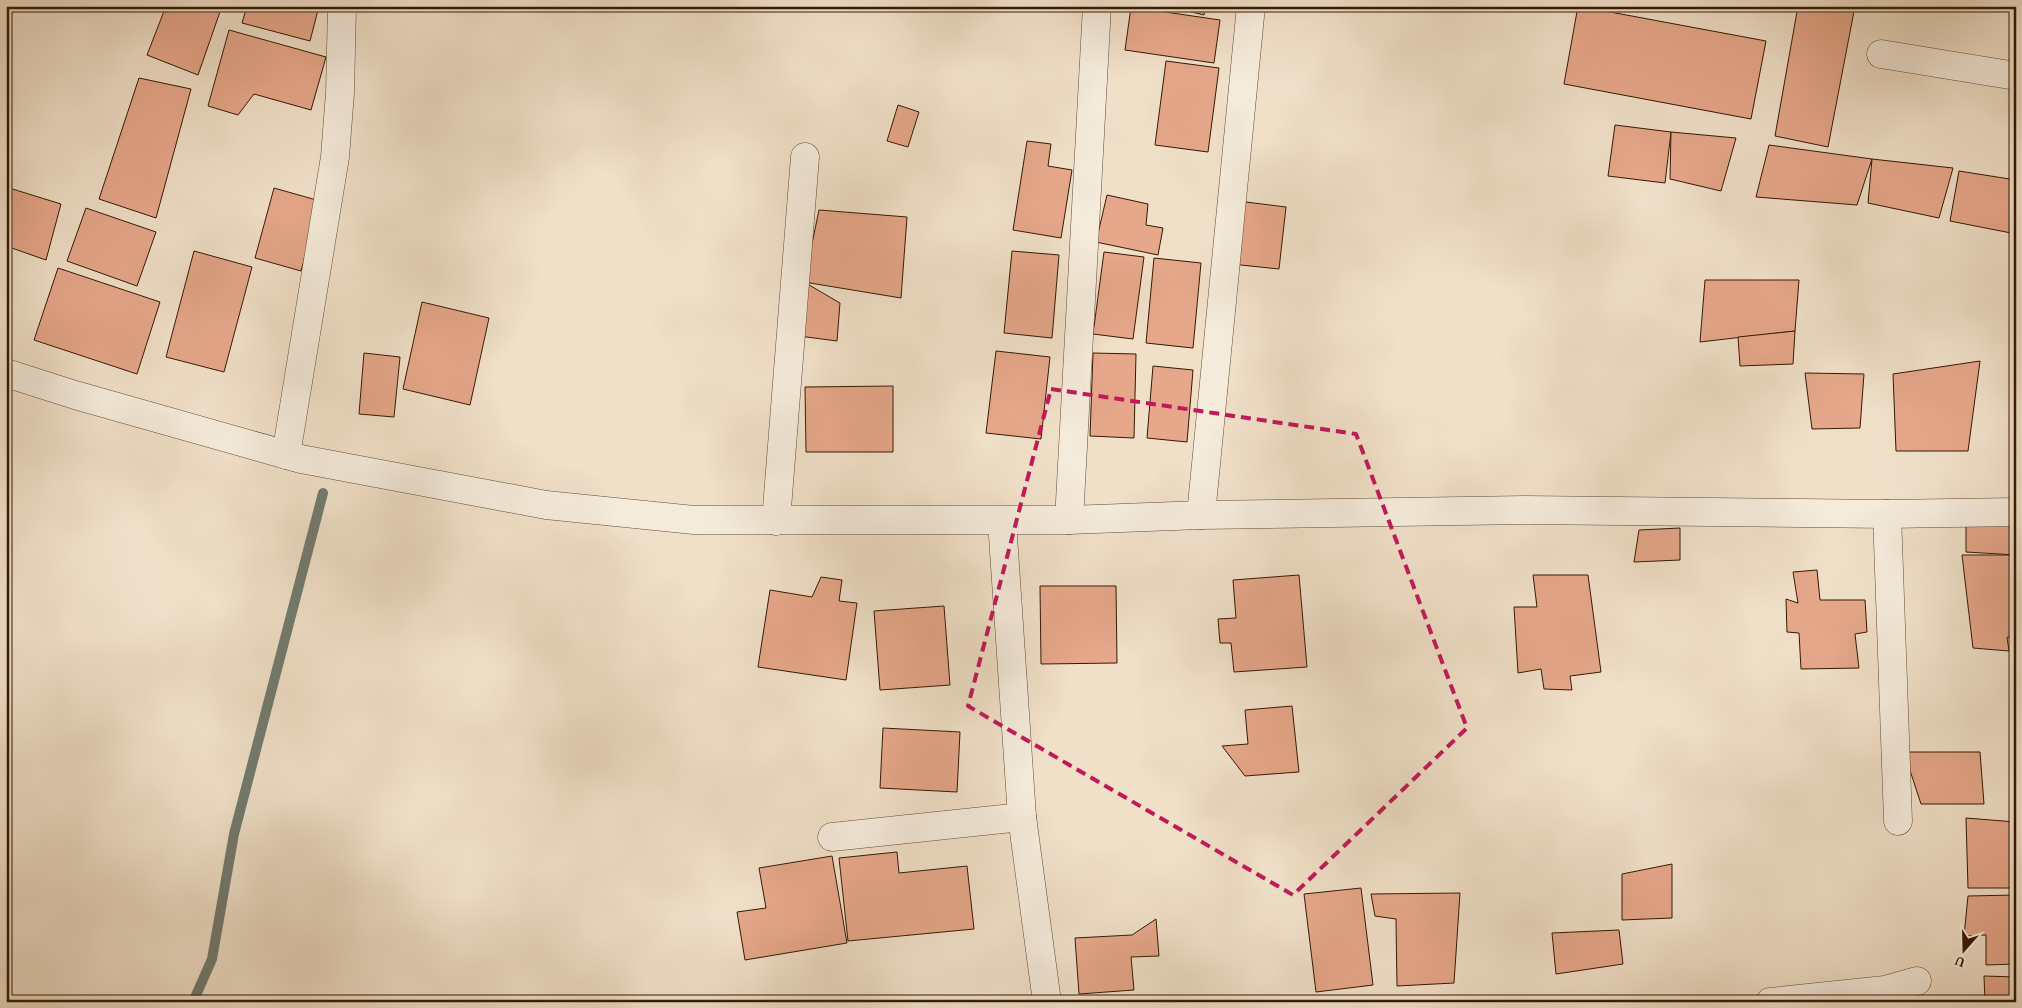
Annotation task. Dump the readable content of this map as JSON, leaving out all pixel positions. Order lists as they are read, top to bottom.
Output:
{
  "north": "bottom"
}
